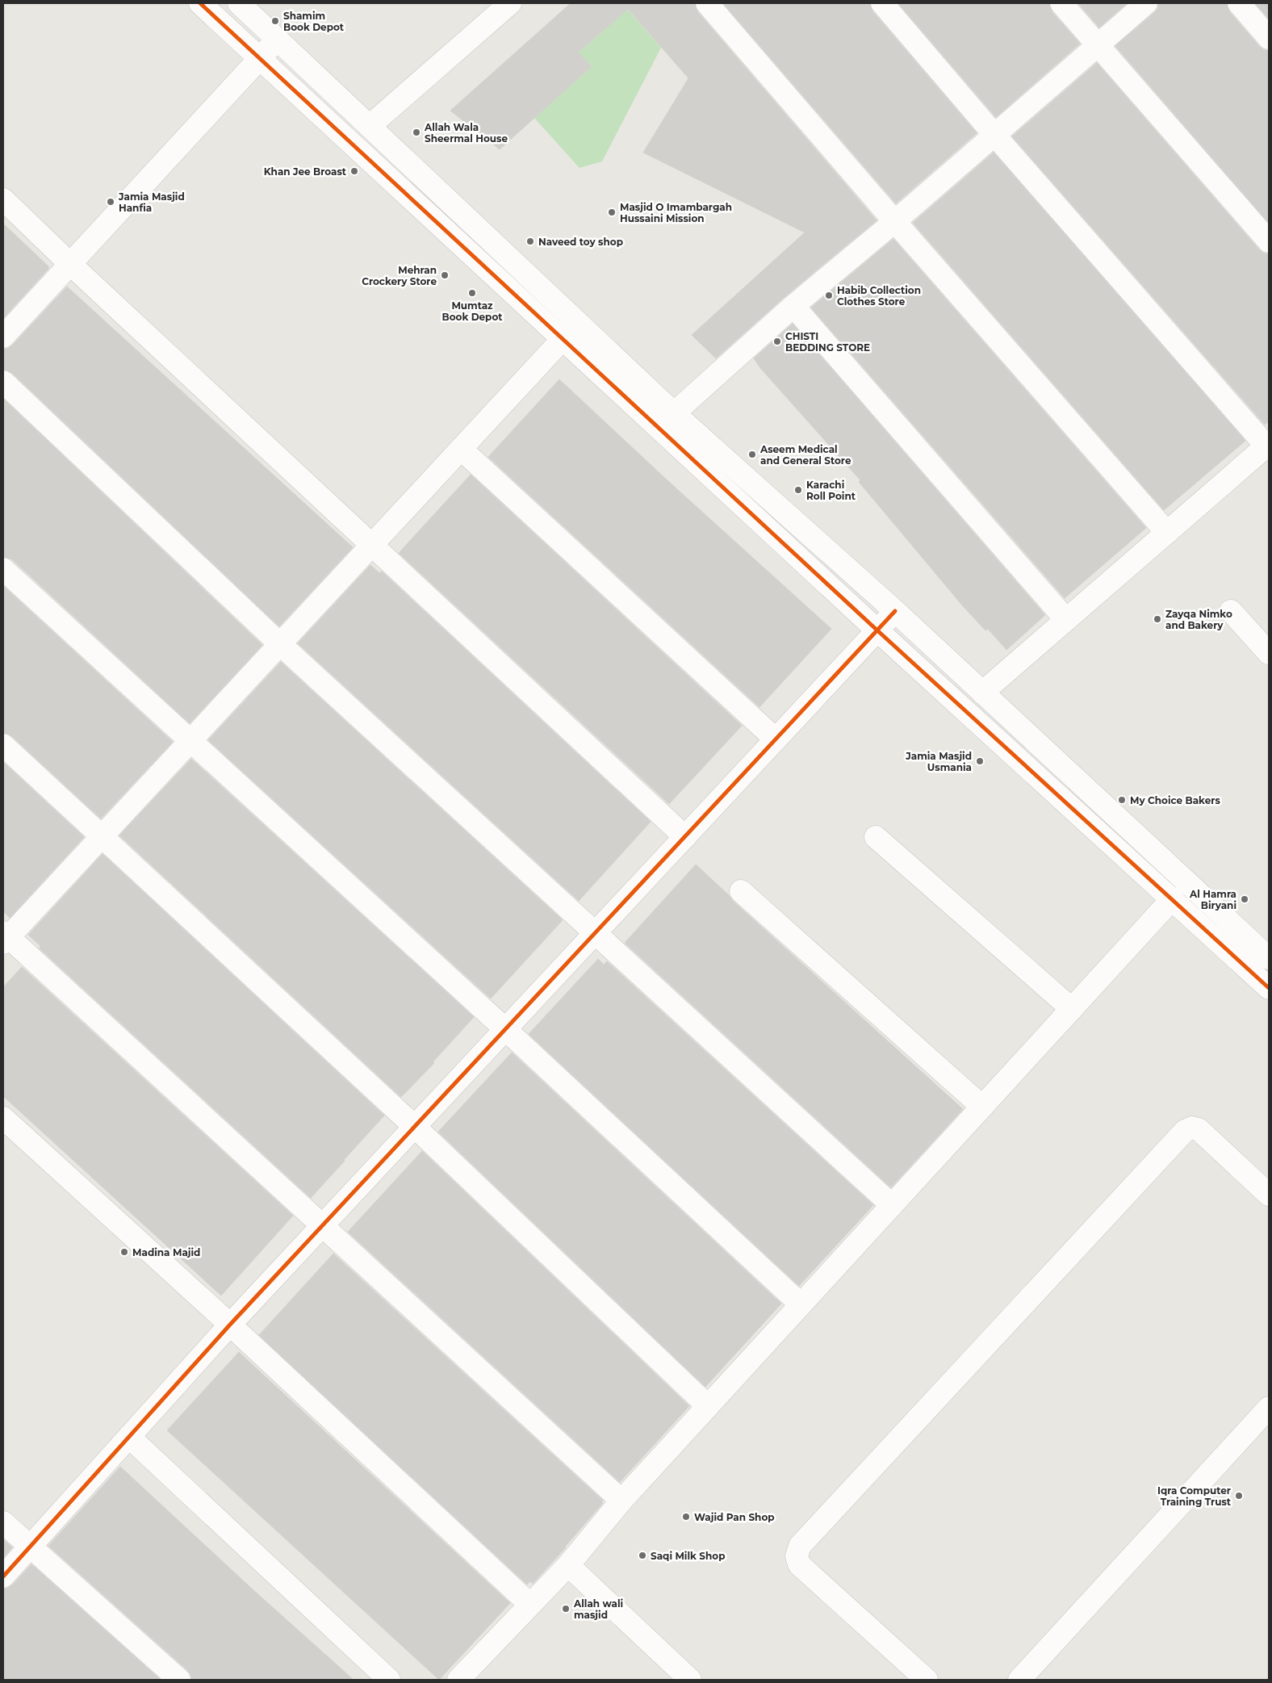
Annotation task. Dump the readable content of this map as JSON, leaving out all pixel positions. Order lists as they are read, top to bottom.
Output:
{
  "places": [
    "Shamim Book Depot",
    "Allah Wala Sheermal House",
    "Khan Jee Broast",
    "Jamia Masjid Hanfia",
    "Masjid O Imambargah Hussaini Mission",
    "Naveed toy shop",
    "Mehran Crockery Store",
    "Mumtaz Book Depot",
    "Habib Collection Clothes Store",
    "CHISTI BEDDING STORE",
    "Aseem Medical and General Store",
    "Karachi Roll Point",
    "Zayqa Nimko and Bakery",
    "Jamia Masjid Usmania",
    "My Choice Bakers",
    "Al Hamra Biryani",
    "Madina Majid",
    "Iqra Computer Training Trust",
    "Wajid Pan Shop",
    "Saqi Milk Shop",
    "Allah wali masjid"
  ]
}
